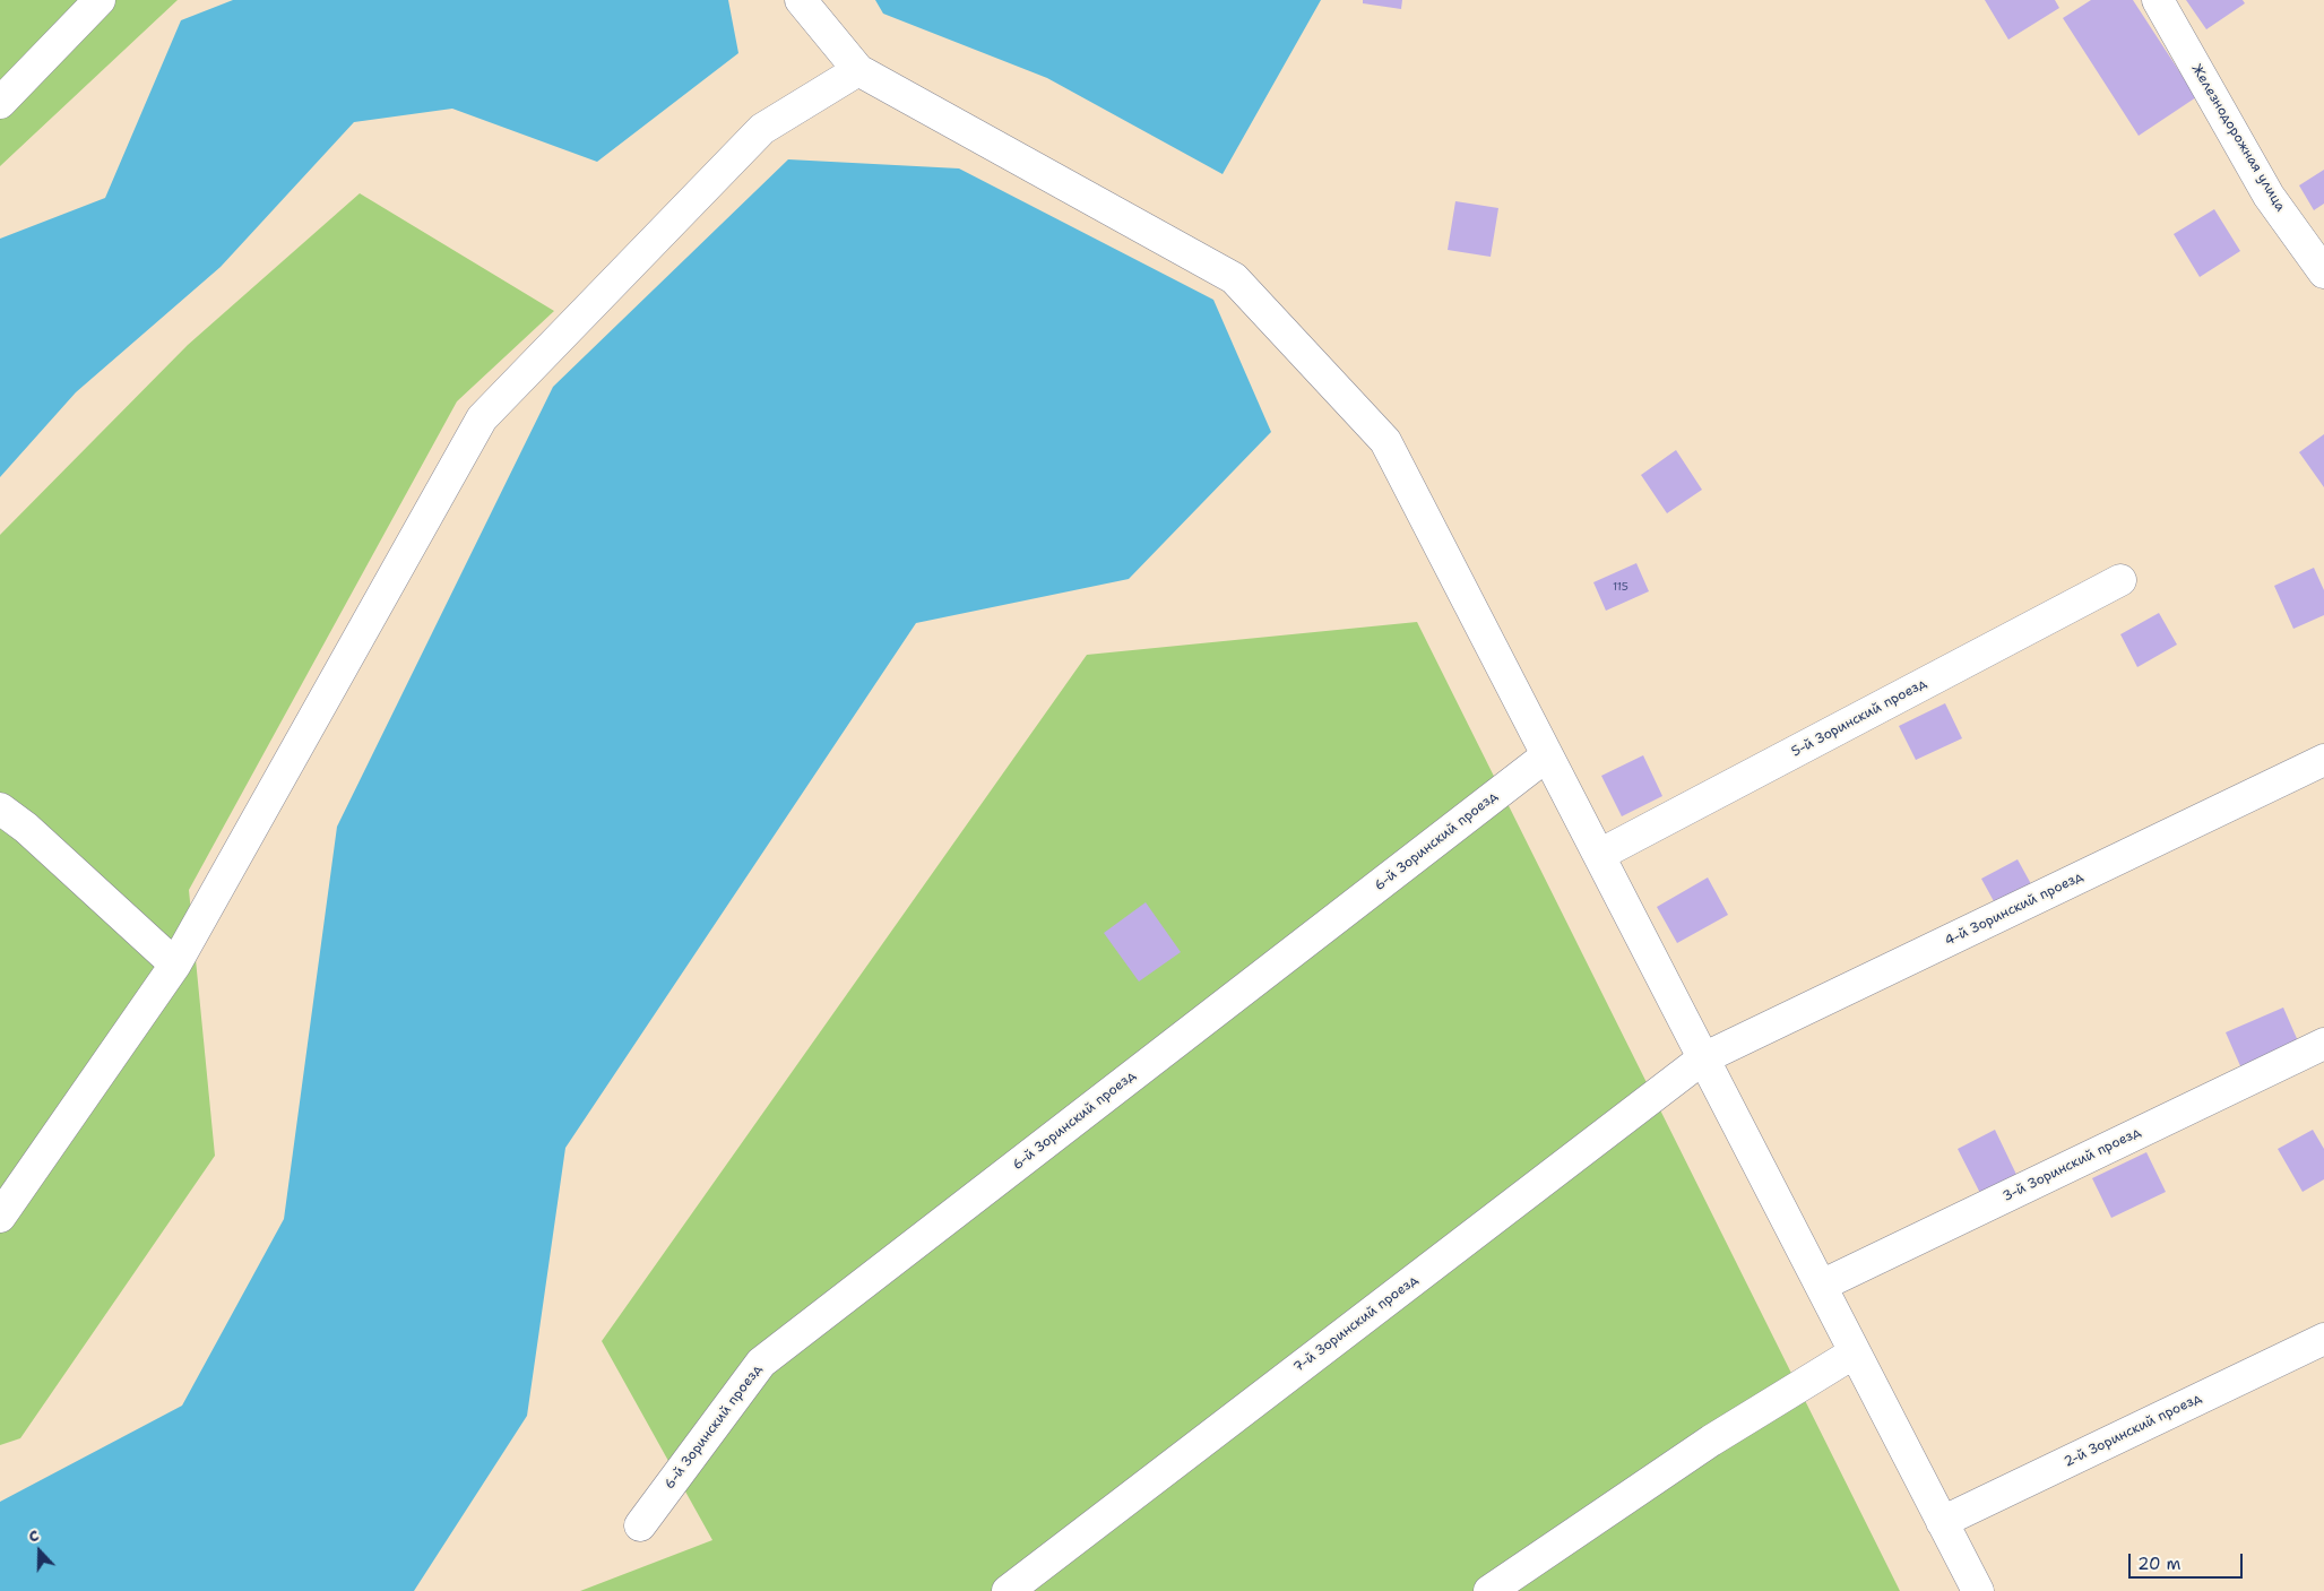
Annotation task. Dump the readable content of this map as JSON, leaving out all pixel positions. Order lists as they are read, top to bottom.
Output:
{
  "streets": {
    "street": [
      "Железнодорожная улица",
      "5-й Зоринский проезд",
      "6-й Зоринский проезд",
      "4-й Зоринский проезд",
      "3-й Зоринский проезд",
      "7-й Зоринский проезд",
      "2-й Зоринский проезд"
    ]
  },
  "crossings": [
    ["4-й Зоринский проезд", "7-й Зоринский проезд"]
  ],
  "house_numbers": ["115"],
  "scale_bar": "20 m",
  "north": "top"
}
